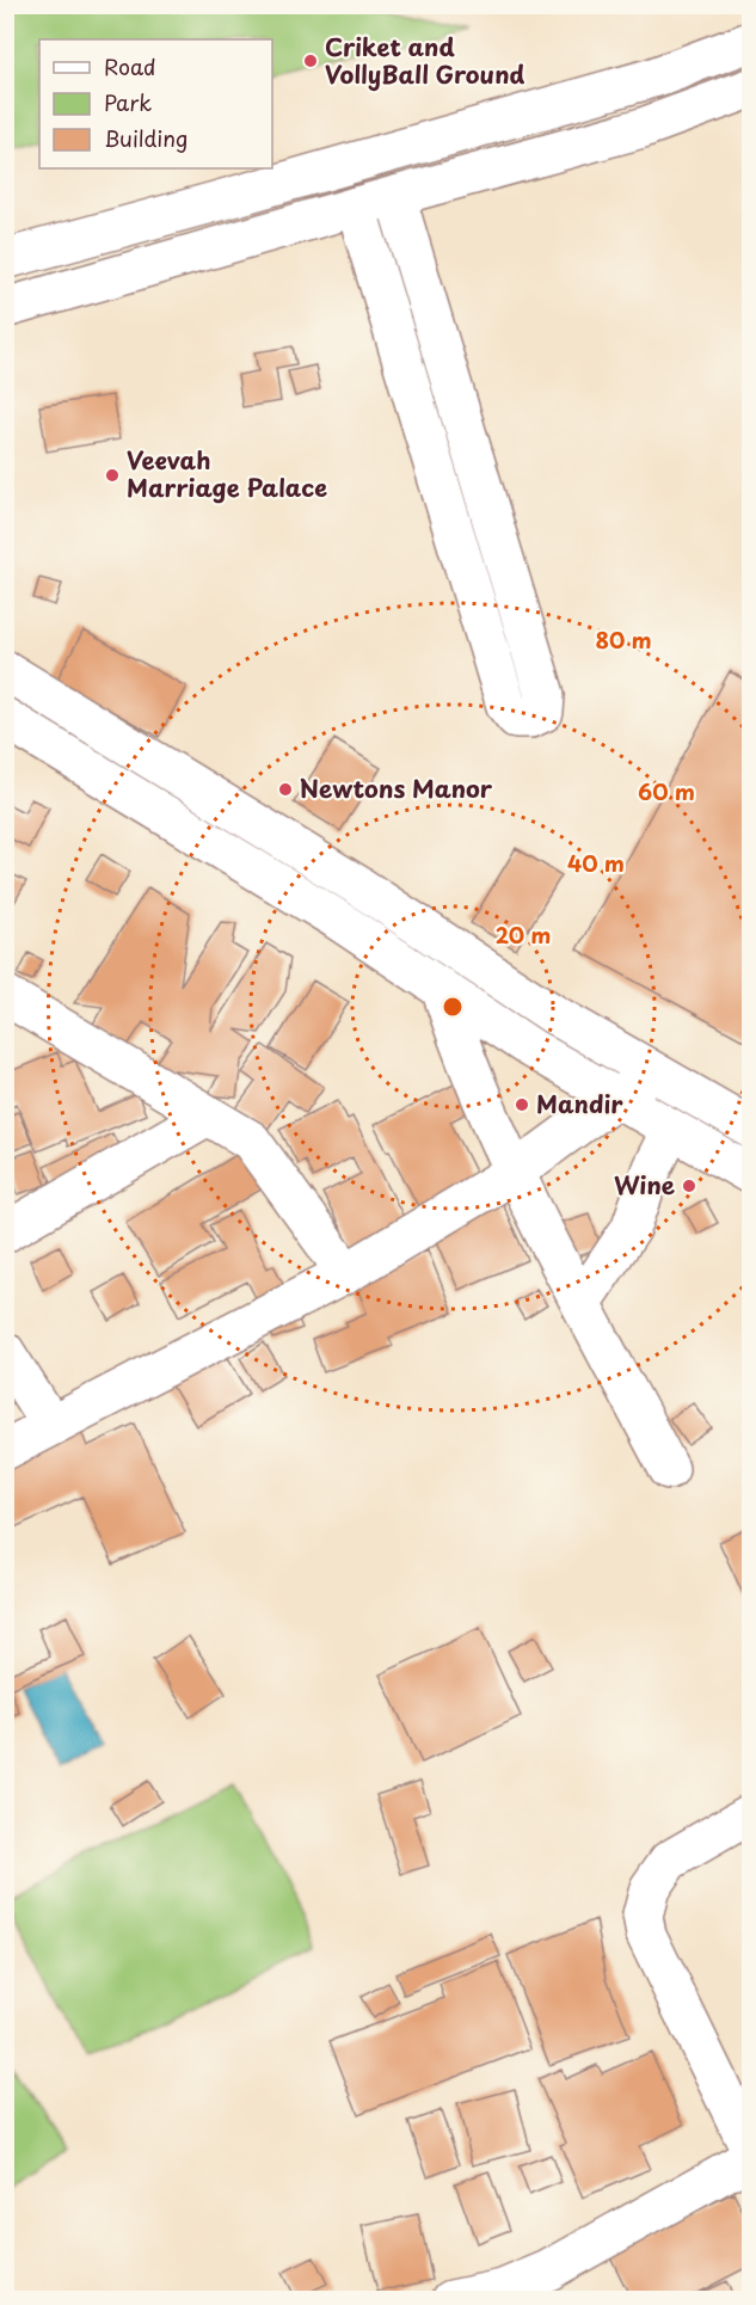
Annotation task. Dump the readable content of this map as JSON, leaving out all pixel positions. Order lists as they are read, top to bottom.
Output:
{
  "places": [
    "Criket and VollyBall Ground",
    "Veevah Marriage Palace",
    "Newtons Manor",
    "Mandir",
    "Wine"
  ],
  "legend": ["Road", "Park", "Building"],
  "rings": [
    "80 m",
    "60 m",
    "40 m",
    "20 m"
  ]
}
